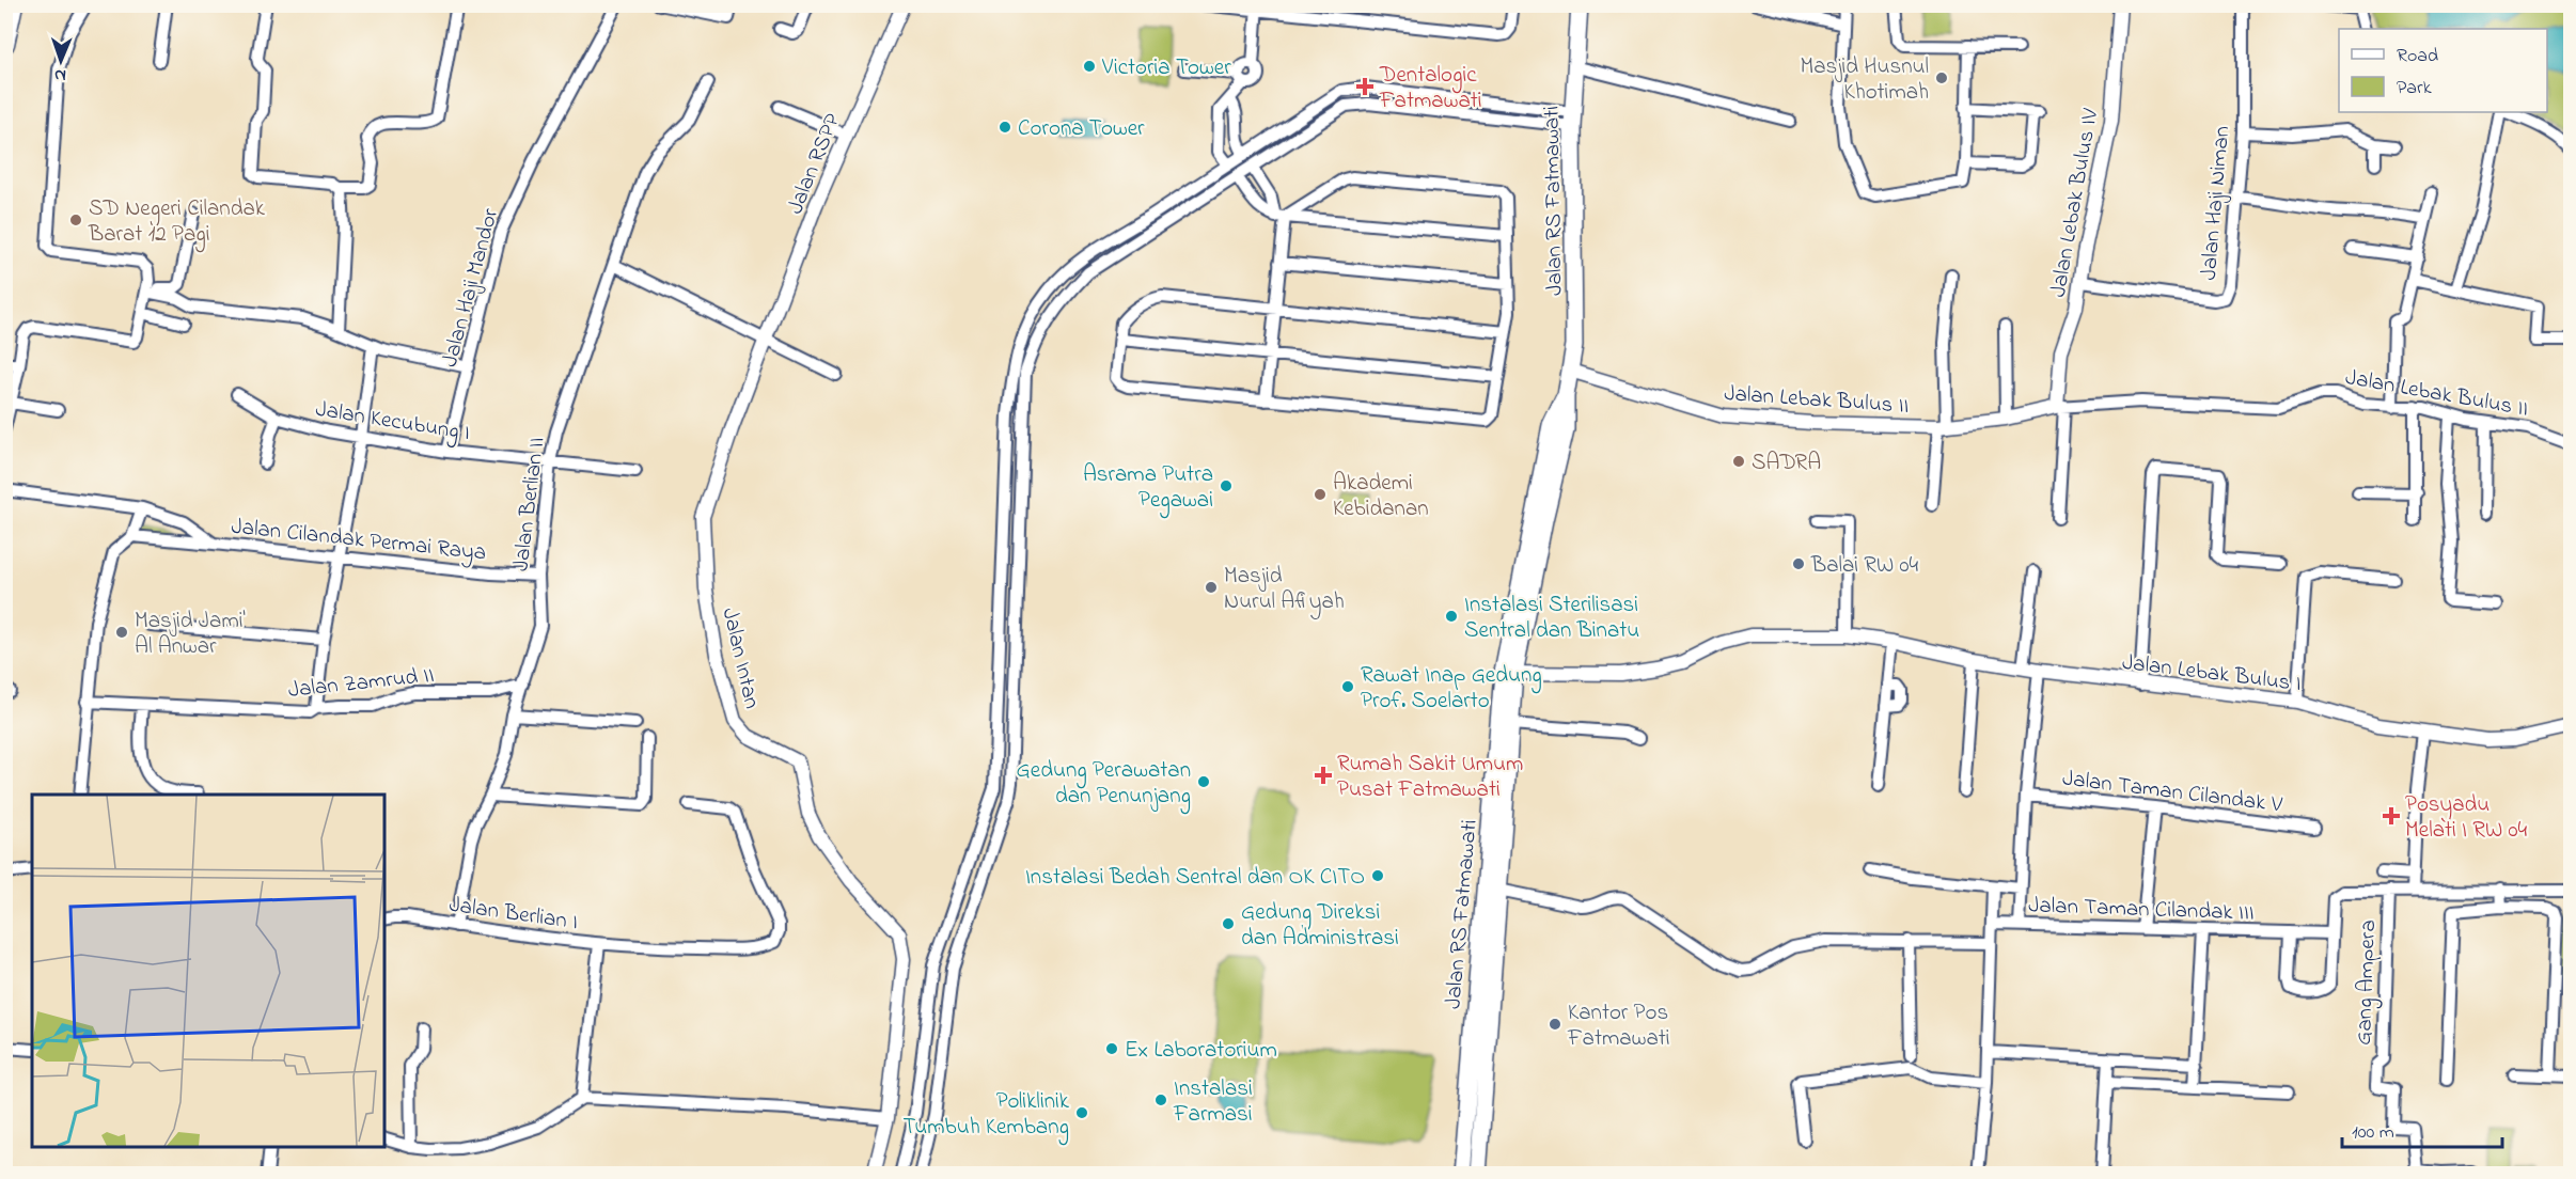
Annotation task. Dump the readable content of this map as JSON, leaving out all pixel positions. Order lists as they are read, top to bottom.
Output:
{
  "streets": {
    "main road": ["Jalan RS Fatmawati"],
    "street": [
      "Jalan RSPP",
      "Jalan Lebak Bulus IV",
      "Jalan Haji Niman",
      "Jalan Haji Mandor",
      "Jalan Lebak Bulus II",
      "Jalan Kecubung I",
      "Jalan Berlian II",
      "Jalan Cilandak Permai Raya",
      "Jalan Intan",
      "Jalan Lebak Bulus I",
      "Jalan Zamrud II",
      "Jalan Taman Cilandak V",
      "Jalan Taman Cilandak III",
      "Jalan Berlian I",
      "Gang Ampera"
    ]
  },
  "crossings": [
    ["Jalan RSPP", "Jalan Intan"],
    ["Jalan RS Fatmawati", "Jalan Lebak Bulus II"],
    ["Jalan RS Fatmawati", "Jalan Lebak Bulus I"],
    ["Jalan Lebak Bulus IV", "Jalan Haji Niman"],
    ["Jalan Lebak Bulus IV", "Jalan Lebak Bulus II"],
    ["Jalan Haji Mandor", "Jalan Kecubung I"],
    ["Jalan Kecubung I", "Jalan Berlian II"],
    ["Jalan Berlian II", "Jalan Cilandak Permai Raya"],
    ["Jalan Berlian II", "Jalan Zamrud II"],
    ["Jalan Berlian II", "Jalan Berlian I"]
  ],
  "places": {
    "other": [
      "Victoria Tower",
      "Masjid Husnul Khotimah",
      "Corona Tower",
      "SD Negeri Cilandak Barat 12 Pagi",
      "SADRA",
      "Asrama Putra Pegawai",
      "Akademi Kebidanan",
      "Balai RW 04",
      "Masjid Nurul Afiyah",
      "Instalasi Sterilisasi Sentral dan Binatu",
      "Masjid Jami' Al Anwar",
      "Rawat Inap Gedung Prof. Soelarto",
      "Gedung Perawatan dan Penunjang",
      "Instalasi Bedah Sentral dan OK CITO",
      "Gedung Direksi dan Administrasi",
      "Kantor Pos Fatmawati",
      "Ex Laboratorium",
      "Instalasi Farmasi",
      "Poliklinik Tumbuh Kembang"
    ],
    "health": ["Dentalogic Fatmawati", "Rumah Sakit Umum Pusat Fatmawati", "Posyadu Melati I RW 04"]
  },
  "legend": ["Road", "Park"],
  "scale_bar": "100 m",
  "north": "bottom"
}
